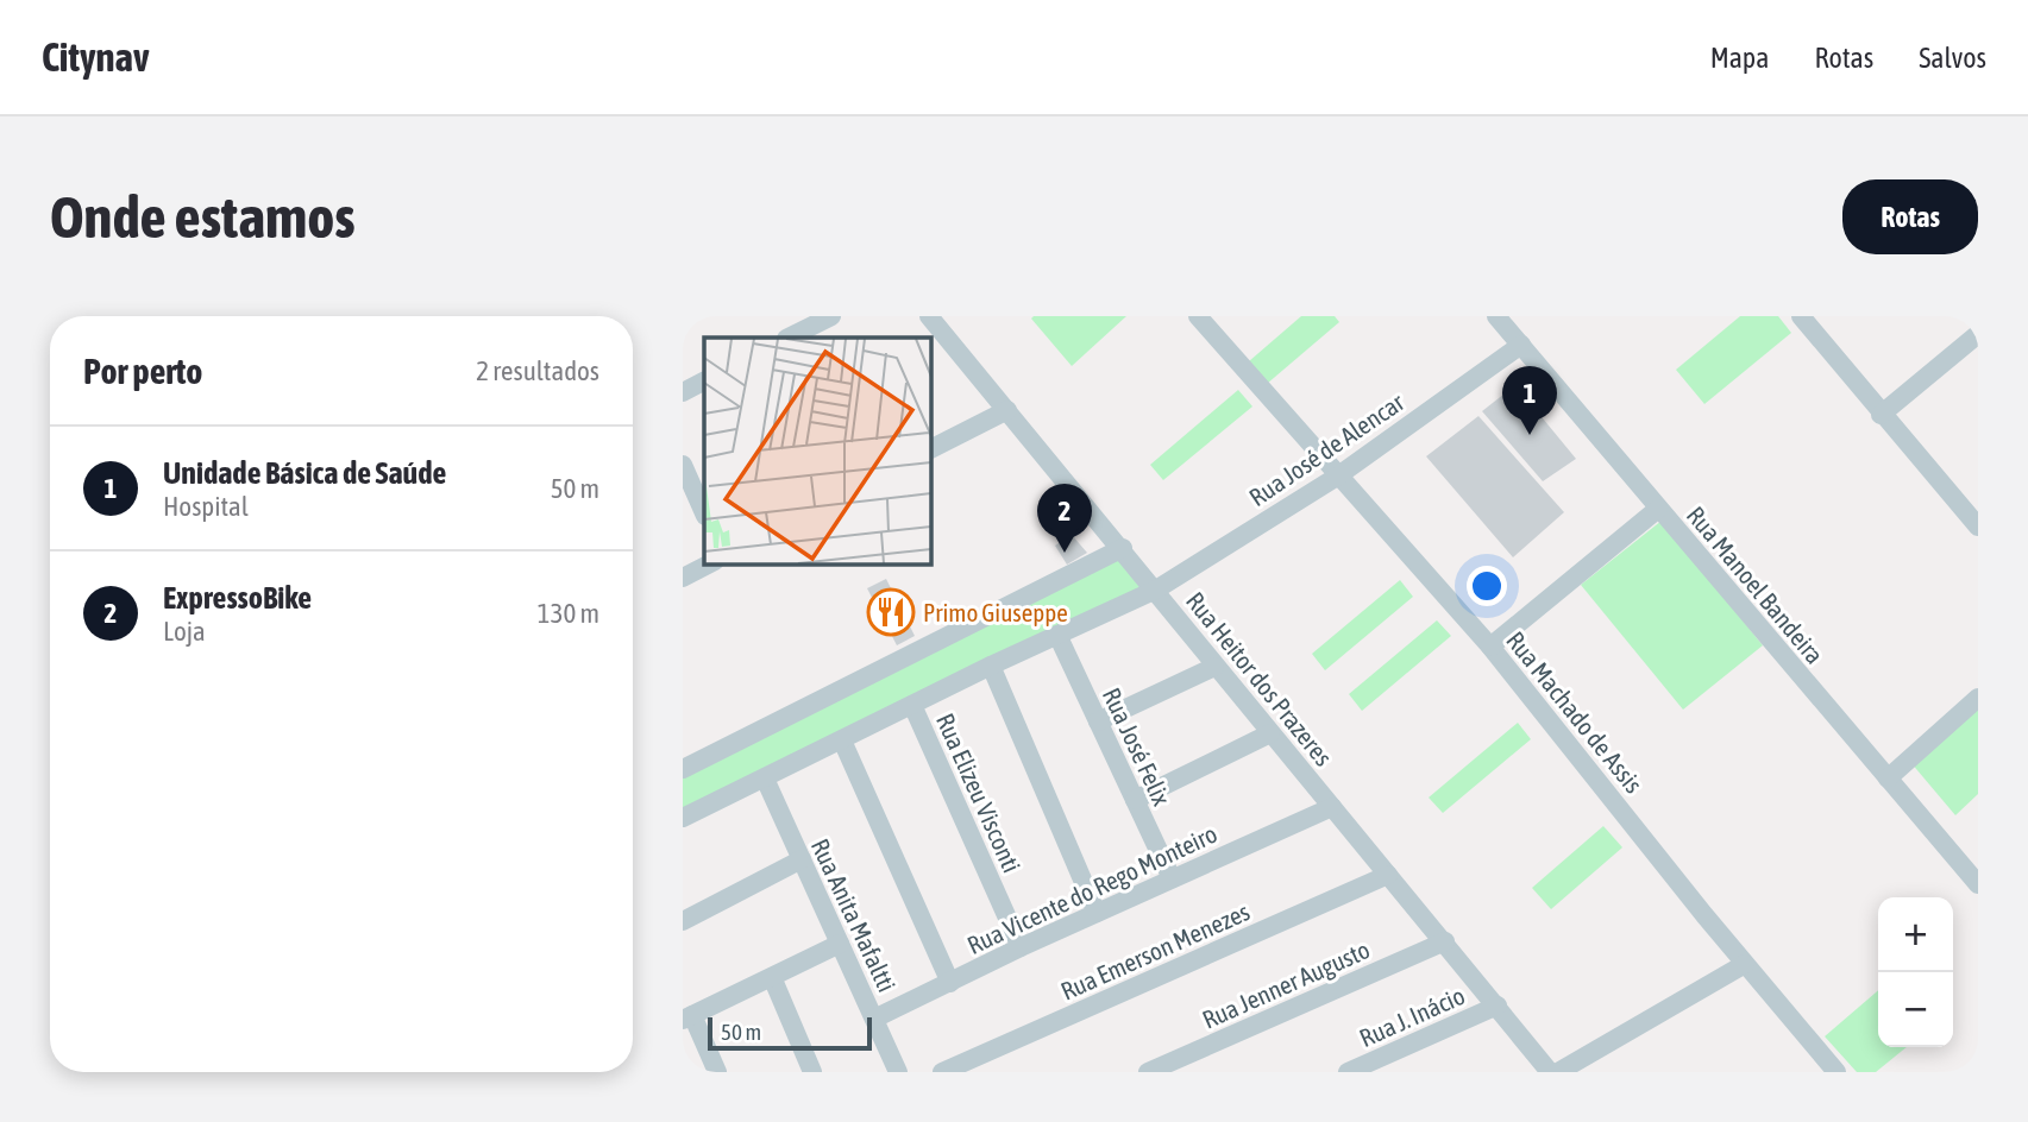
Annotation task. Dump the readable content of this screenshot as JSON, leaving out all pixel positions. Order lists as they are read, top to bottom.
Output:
{
  "streets": {
    "street": [
      "Rua José de Alencar",
      "Rua Manoel Bandeira",
      "Rua Heitor dos Prazeres",
      "Rua Machado de Assis",
      "Rua José Felix",
      "Rua Elizeu Visconti",
      "Rua Vicente do Rego Monteiro",
      "Rua Anita Mafaltti",
      "Rua Emerson Menezes",
      "Rua Jenner Augusto",
      "Rua J. Inácio"
    ]
  },
  "crossings": [
    ["Rua José de Alencar", "Rua Manoel Bandeira"],
    ["Rua José de Alencar", "Rua Heitor dos Prazeres"],
    ["Rua José de Alencar", "Rua Machado de Assis"],
    ["Rua José de Alencar", "Rua José Felix"],
    ["Rua José de Alencar", "Rua Elizeu Visconti"],
    ["Rua José de Alencar", "Rua Anita Mafaltti"],
    ["Rua Heitor dos Prazeres", "Rua Vicente do Rego Monteiro"],
    ["Rua Heitor dos Prazeres", "Rua Emerson Menezes"],
    ["Rua Heitor dos Prazeres", "Rua Jenner Augusto"],
    ["Rua Heitor dos Prazeres", "Rua J. Inácio"],
    ["Rua José Felix", "Rua Vicente do Rego Monteiro"],
    ["Rua Elizeu Visconti", "Rua Vicente do Rego Monteiro"],
    ["Rua Vicente do Rego Monteiro", "Rua Anita Mafaltti"]
  ],
  "places": {
    "restaurant": ["Primo Giuseppe"]
  },
  "scale_bar": "50 m",
  "page": {
    "header": "Citynav",
    "nav": ["Mapa", "Rotas", "Salvos"],
    "buttons": "Rotas",
    "title": "Onde estamos",
    "heading": ["Por perto", "2 resultados"],
    "pins": ["1", "2"],
    "list": [
      {
        "mark": "1",
        "name": "Unidade Básica de Saúde",
        "note": "Hospital",
        "value": "50 m"
      },
      {
        "mark": "2",
        "name": "ExpressoBike",
        "note": "Loja",
        "value": "130 m"
      }
    ],
    "map_buttons": ["+", "−"],
    "scale": "50 m"
  }
}
